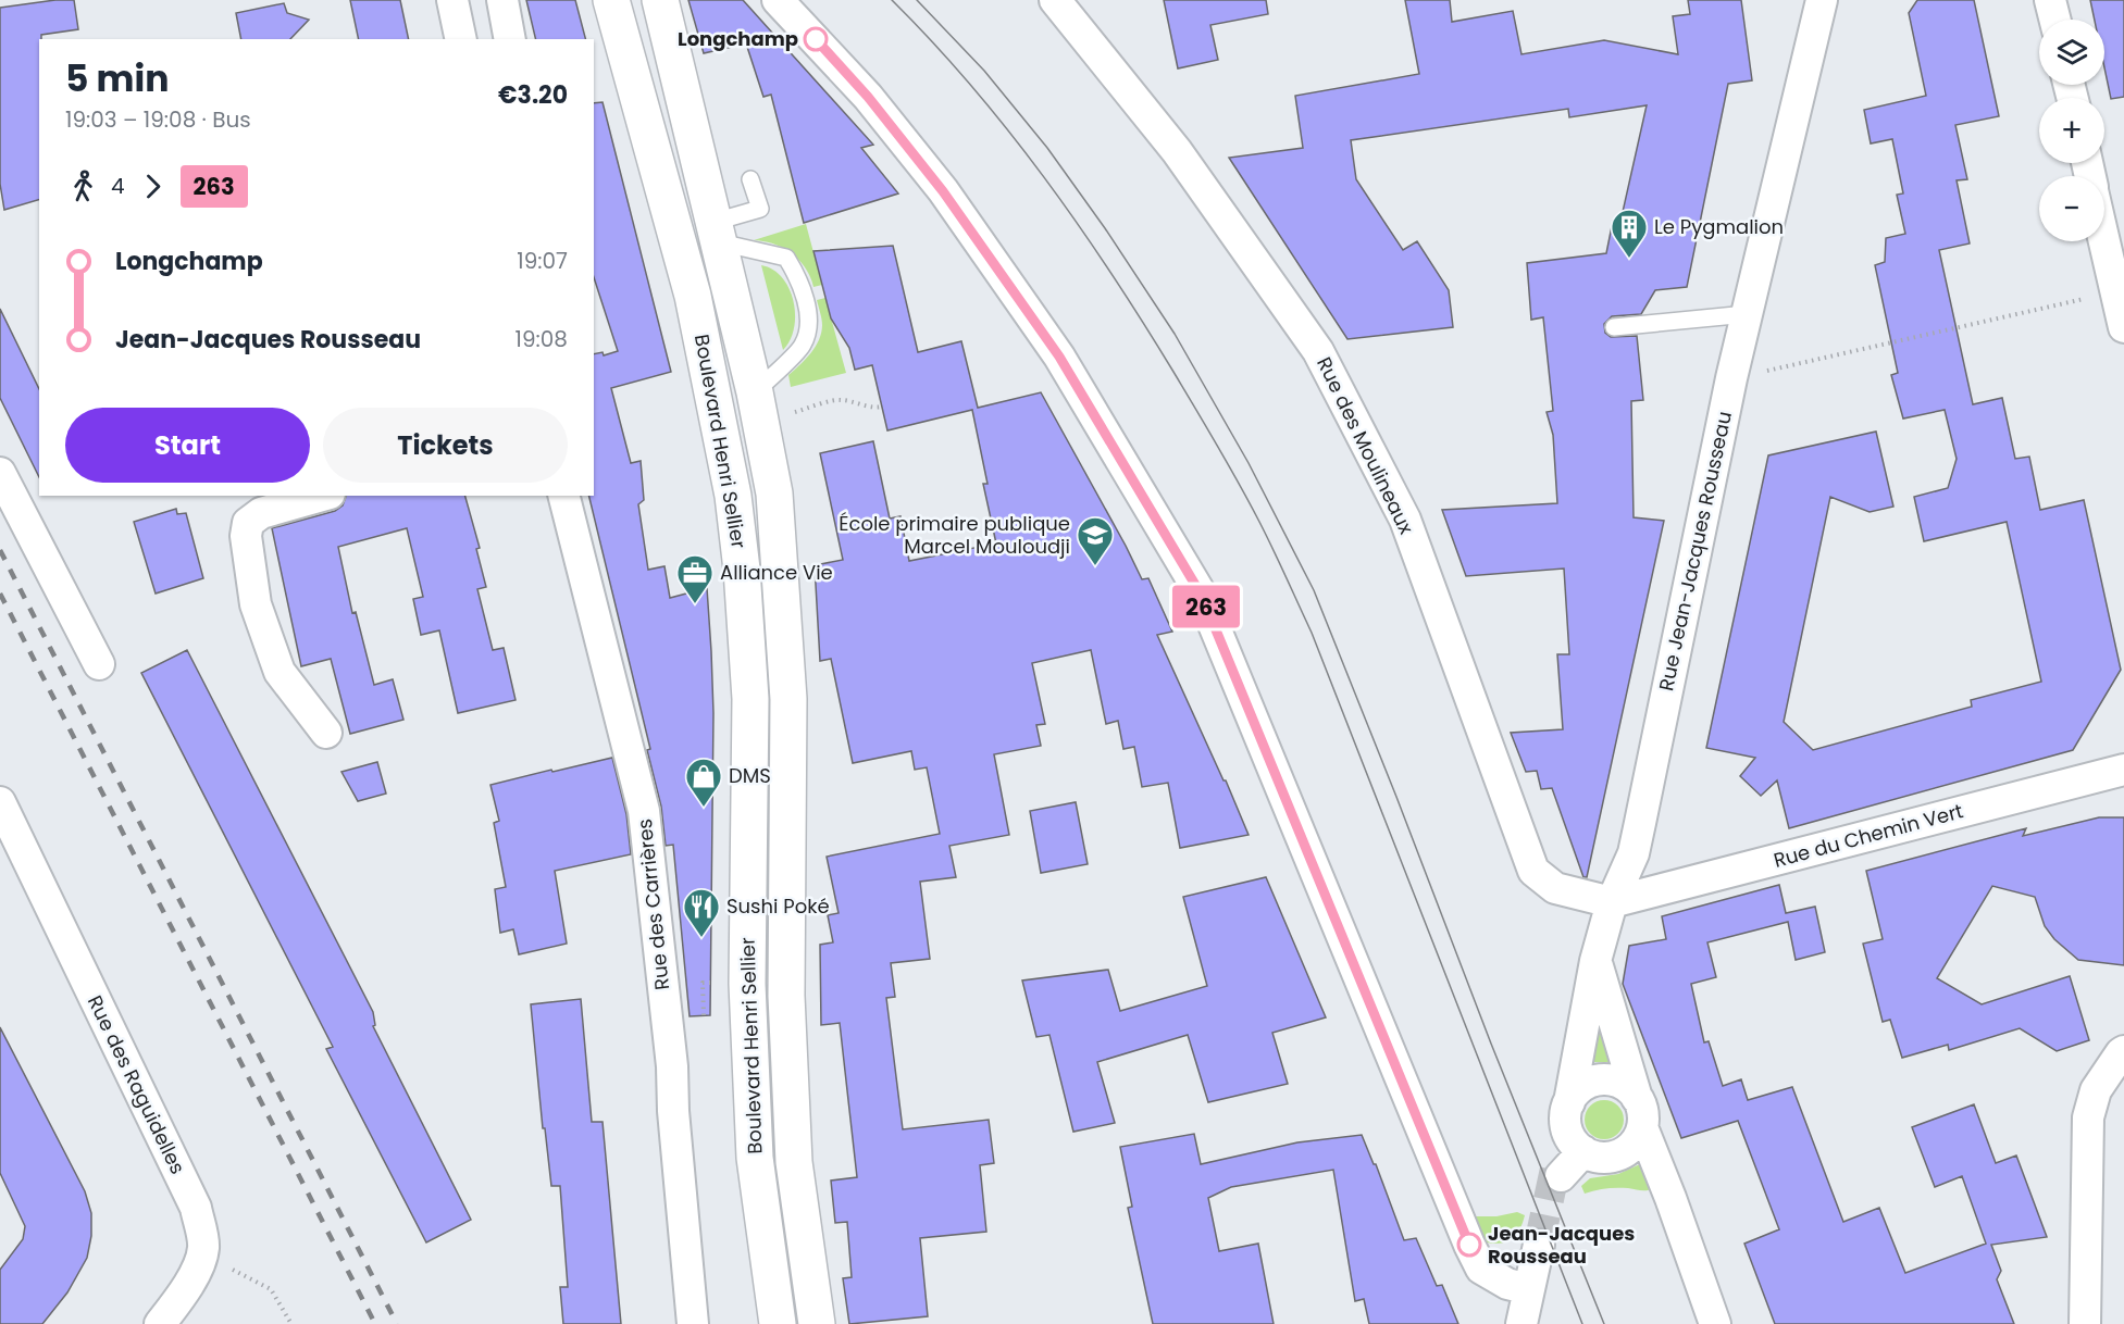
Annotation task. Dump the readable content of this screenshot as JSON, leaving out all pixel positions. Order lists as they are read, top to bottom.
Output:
{
  "streets": {
    "main road": ["Boulevard Henri Sellier"],
    "street": [
      "Rue des Moulineaux",
      "Rue Jean-Jacques Rousseau",
      "Rue du Chemin Vert",
      "Rue des Carrières",
      "Rue des Raguidelles"
    ]
  },
  "crossings": [
    ["Rue des Moulineaux", "Rue Jean-Jacques Rousseau"],
    ["Rue des Moulineaux", "Rue du Chemin Vert"],
    ["Rue Jean-Jacques Rousseau", "Rue du Chemin Vert"]
  ],
  "places": {
    "other": ["Longchamp", "Jean-Jacques Rousseau"],
    "building": ["Le Pygmalion"],
    "school or university": ["École primaire publique Marcel Mouloudji"],
    "office": ["Alliance Vie"],
    "shop": ["DMS"],
    "restaurant": ["Sushi Poké"]
  },
  "lines": ["bus line 263"],
  "page": {
    "on_map": "263",
    "map_buttons": ["+", "−"],
    "heading": ["5 min", "19:03 – 19:08 · Bus", "€3.20"],
    "legs": ["4", "263"],
    "list": [
      {
        "name": "Longchamp",
        "value": "19:07"
      },
      {
        "name": "Jean-Jacques Rousseau",
        "value": "19:08"
      }
    ],
    "buttons": ["Start", "Tickets"]
  }
}
